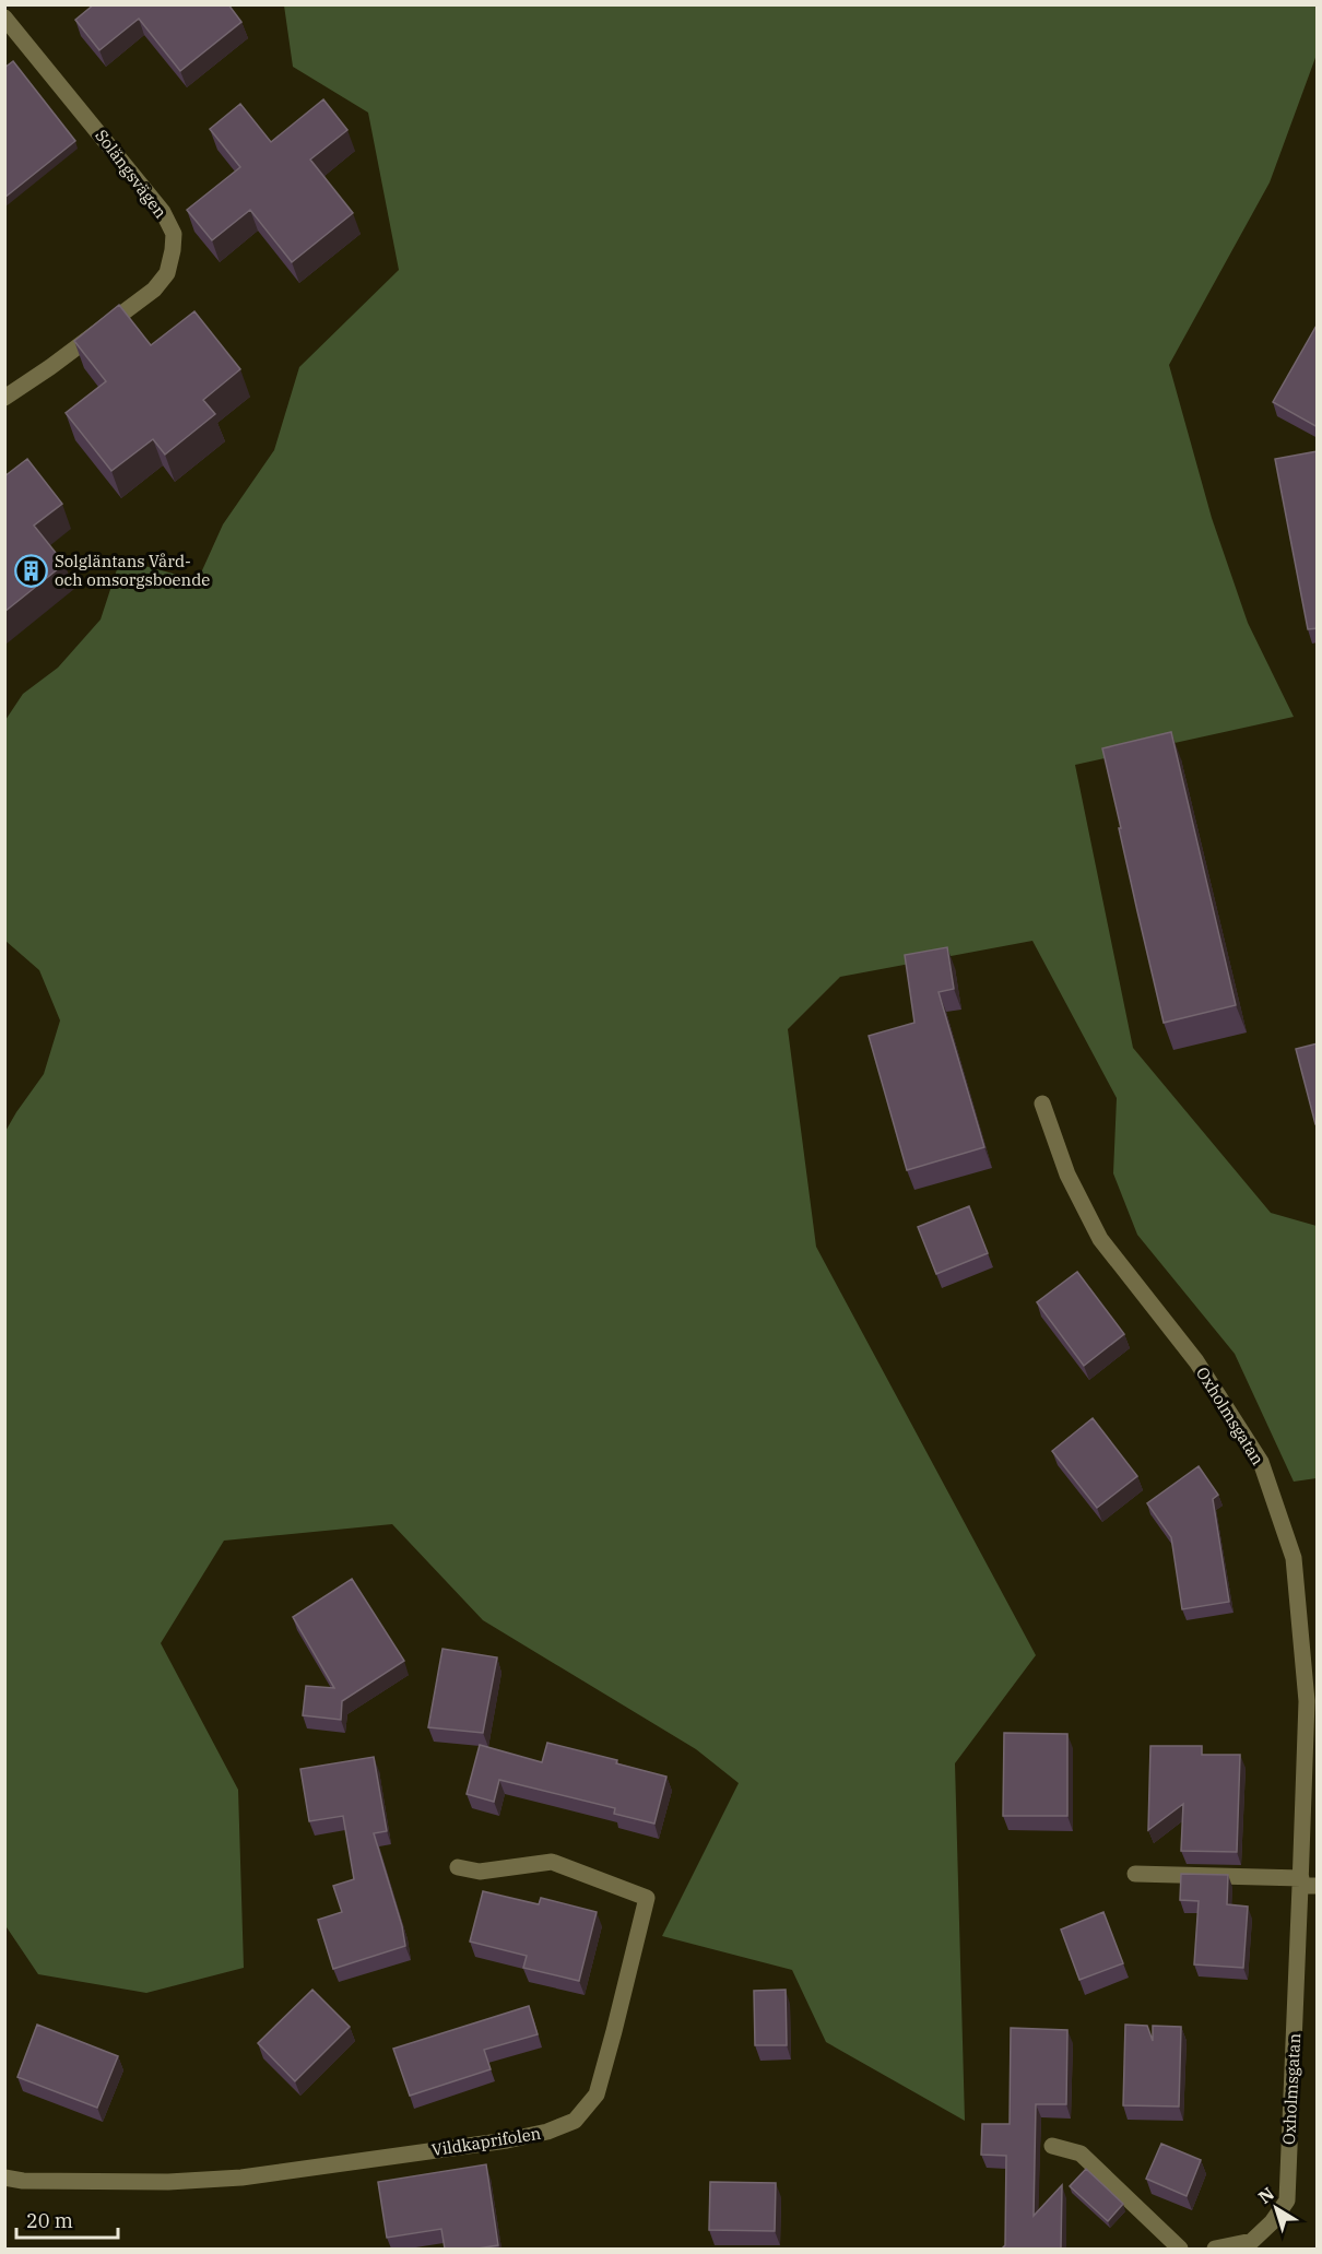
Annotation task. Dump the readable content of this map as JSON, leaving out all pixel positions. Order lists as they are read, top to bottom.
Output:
{
  "streets": {
    "street": ["Solängsvägen", "Oxholmsgatan", "Vildkaprifolen"]
  },
  "places": {
    "building": ["Solgläntans Vård- och omsorgsboende"]
  },
  "scale_bar": "20 m",
  "north": "top left"
}
